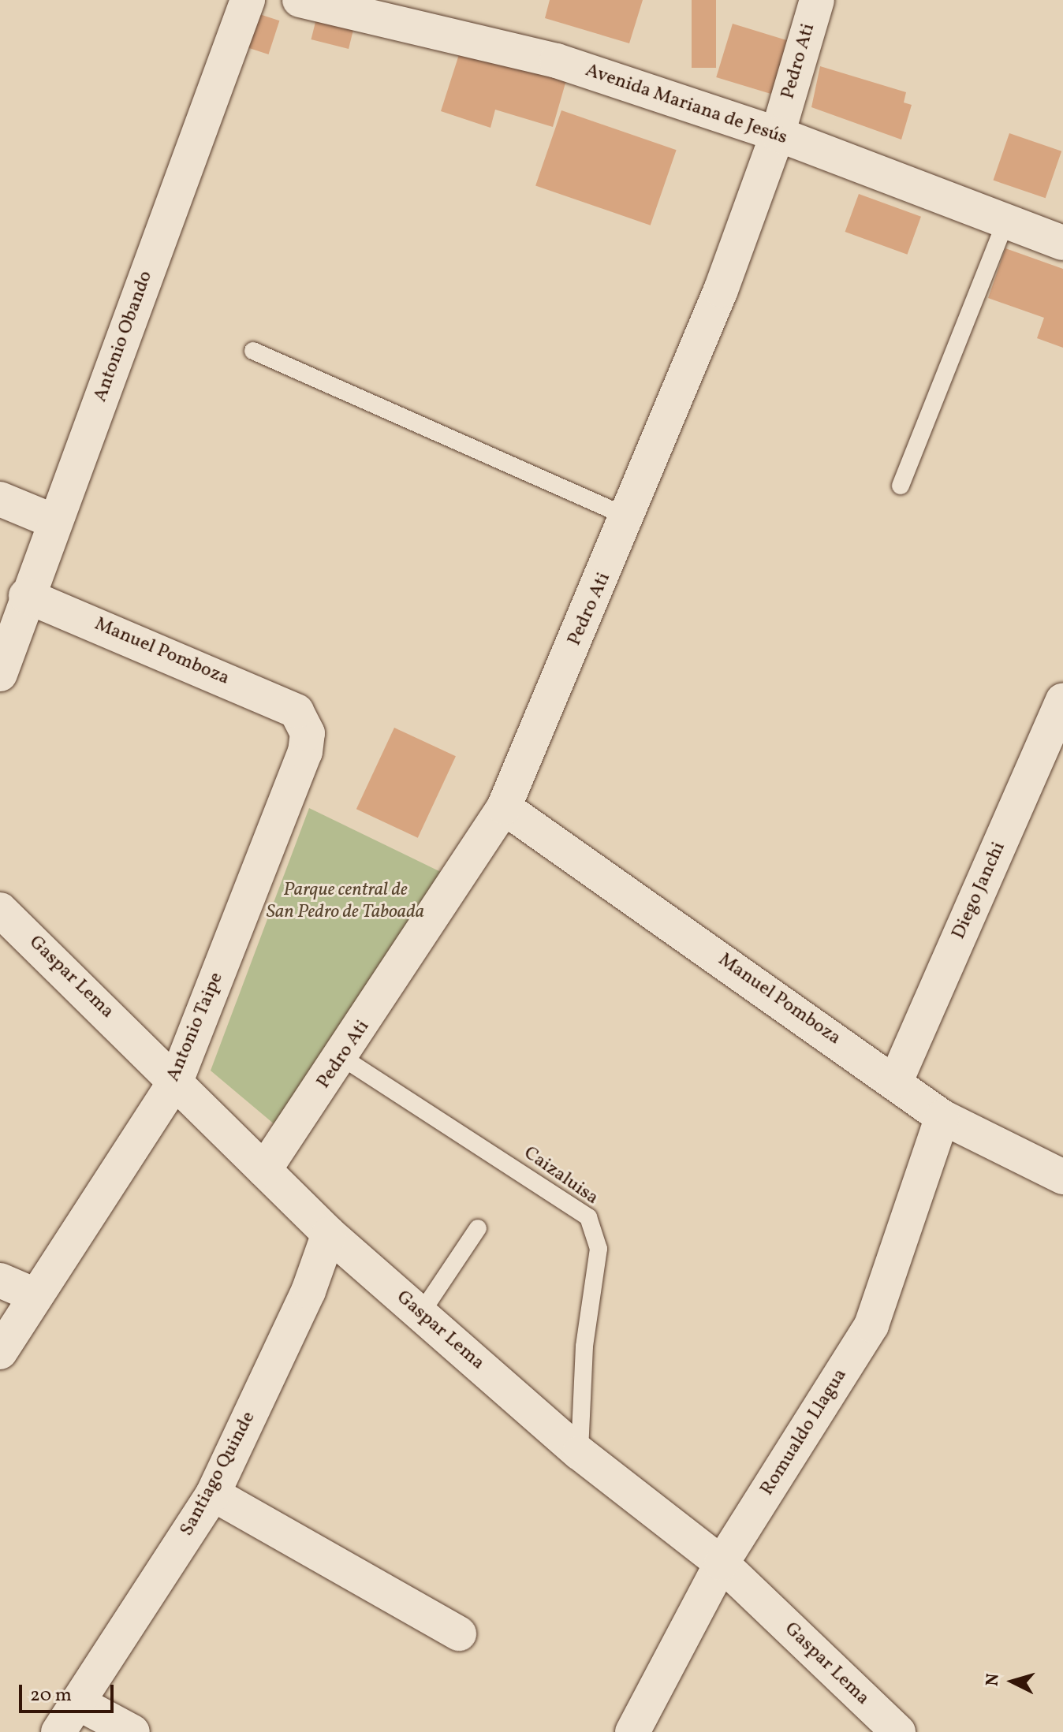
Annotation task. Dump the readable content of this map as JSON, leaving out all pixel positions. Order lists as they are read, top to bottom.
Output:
{
  "streets": {
    "street": [
      "Pedro Ati",
      "Avenida Mariana de Jesús",
      "Antonio Obando",
      "Manuel Pomboza",
      "Diego Janchi",
      "Gaspar Lema",
      "Antonio Taipe",
      "Romualdo Llagua",
      "Santiago Quinde"
    ],
    "lane": ["Caizaluisa"]
  },
  "crossings": [
    ["Pedro Ati", "Avenida Mariana de Jesús"],
    ["Pedro Ati", "Manuel Pomboza"],
    ["Pedro Ati", "Gaspar Lema"],
    ["Pedro Ati", "Caizaluisa"],
    ["Antonio Obando", "Manuel Pomboza"],
    ["Manuel Pomboza", "Diego Janchi"],
    ["Manuel Pomboza", "Antonio Taipe"],
    ["Manuel Pomboza", "Romualdo Llagua"],
    ["Gaspar Lema", "Antonio Taipe"],
    ["Gaspar Lema", "Caizaluisa"],
    ["Gaspar Lema", "Romualdo Llagua"],
    ["Gaspar Lema", "Santiago Quinde"]
  ],
  "parks": ["Parque central de San Pedro de Taboada"],
  "scale_bar": "20 m",
  "north": "left"
}
